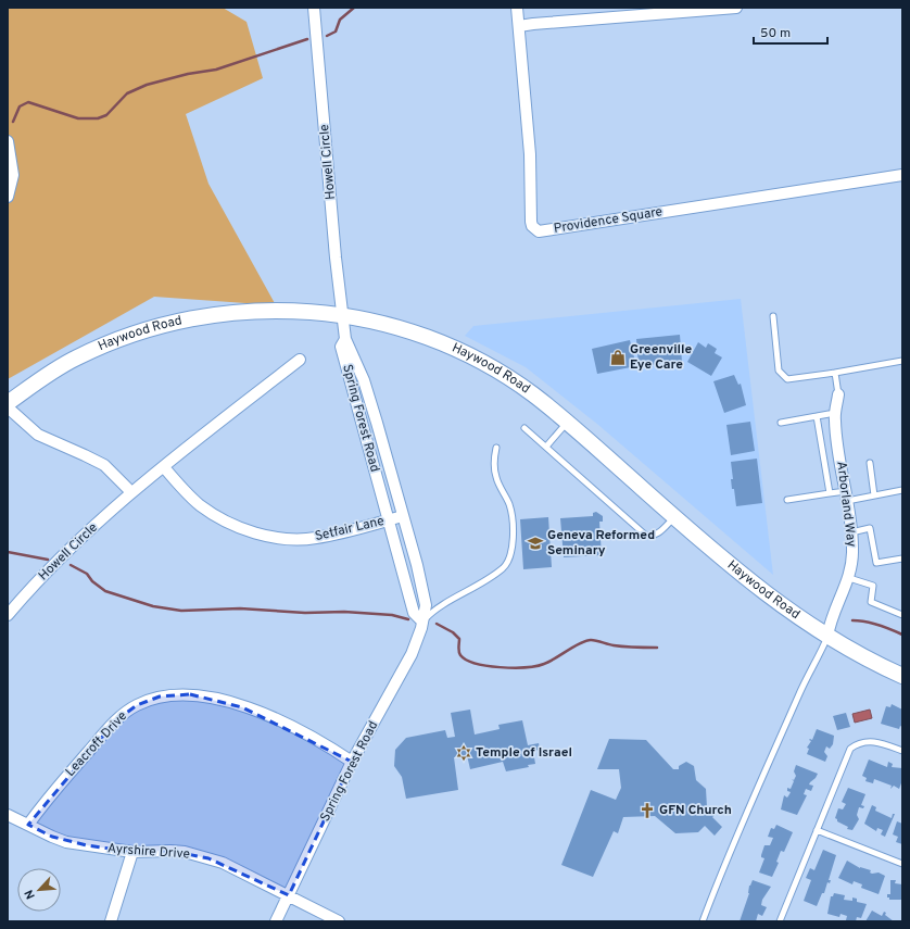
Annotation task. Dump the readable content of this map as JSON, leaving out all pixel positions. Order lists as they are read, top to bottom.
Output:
{
  "streets": {
    "main road": ["Haywood Road"],
    "street": [
      "Howell Circle",
      "Providence Square",
      "Spring Forest Road",
      "Arborland Way",
      "Setfair Lane",
      "Leacroft Drive",
      "Ayrshire Drive"
    ]
  },
  "crossings": [
    ["Howell Circle", "Haywood Road"],
    ["Howell Circle", "Spring Forest Road"],
    ["Howell Circle", "Setfair Lane"],
    ["Haywood Road", "Spring Forest Road"],
    ["Haywood Road", "Arborland Way"],
    ["Spring Forest Road", "Setfair Lane"],
    ["Spring Forest Road", "Leacroft Drive"],
    ["Spring Forest Road", "Ayrshire Drive"],
    ["Leacroft Drive", "Ayrshire Drive"]
  ],
  "places": {
    "shop": ["Greenville Eye Care"],
    "school or university": ["Geneva Reformed Seminary"],
    "synagogue": ["Temple of Israel"],
    "church": ["GFN Church"]
  },
  "scale_bar": "50 m",
  "north": "bottom left"
}
